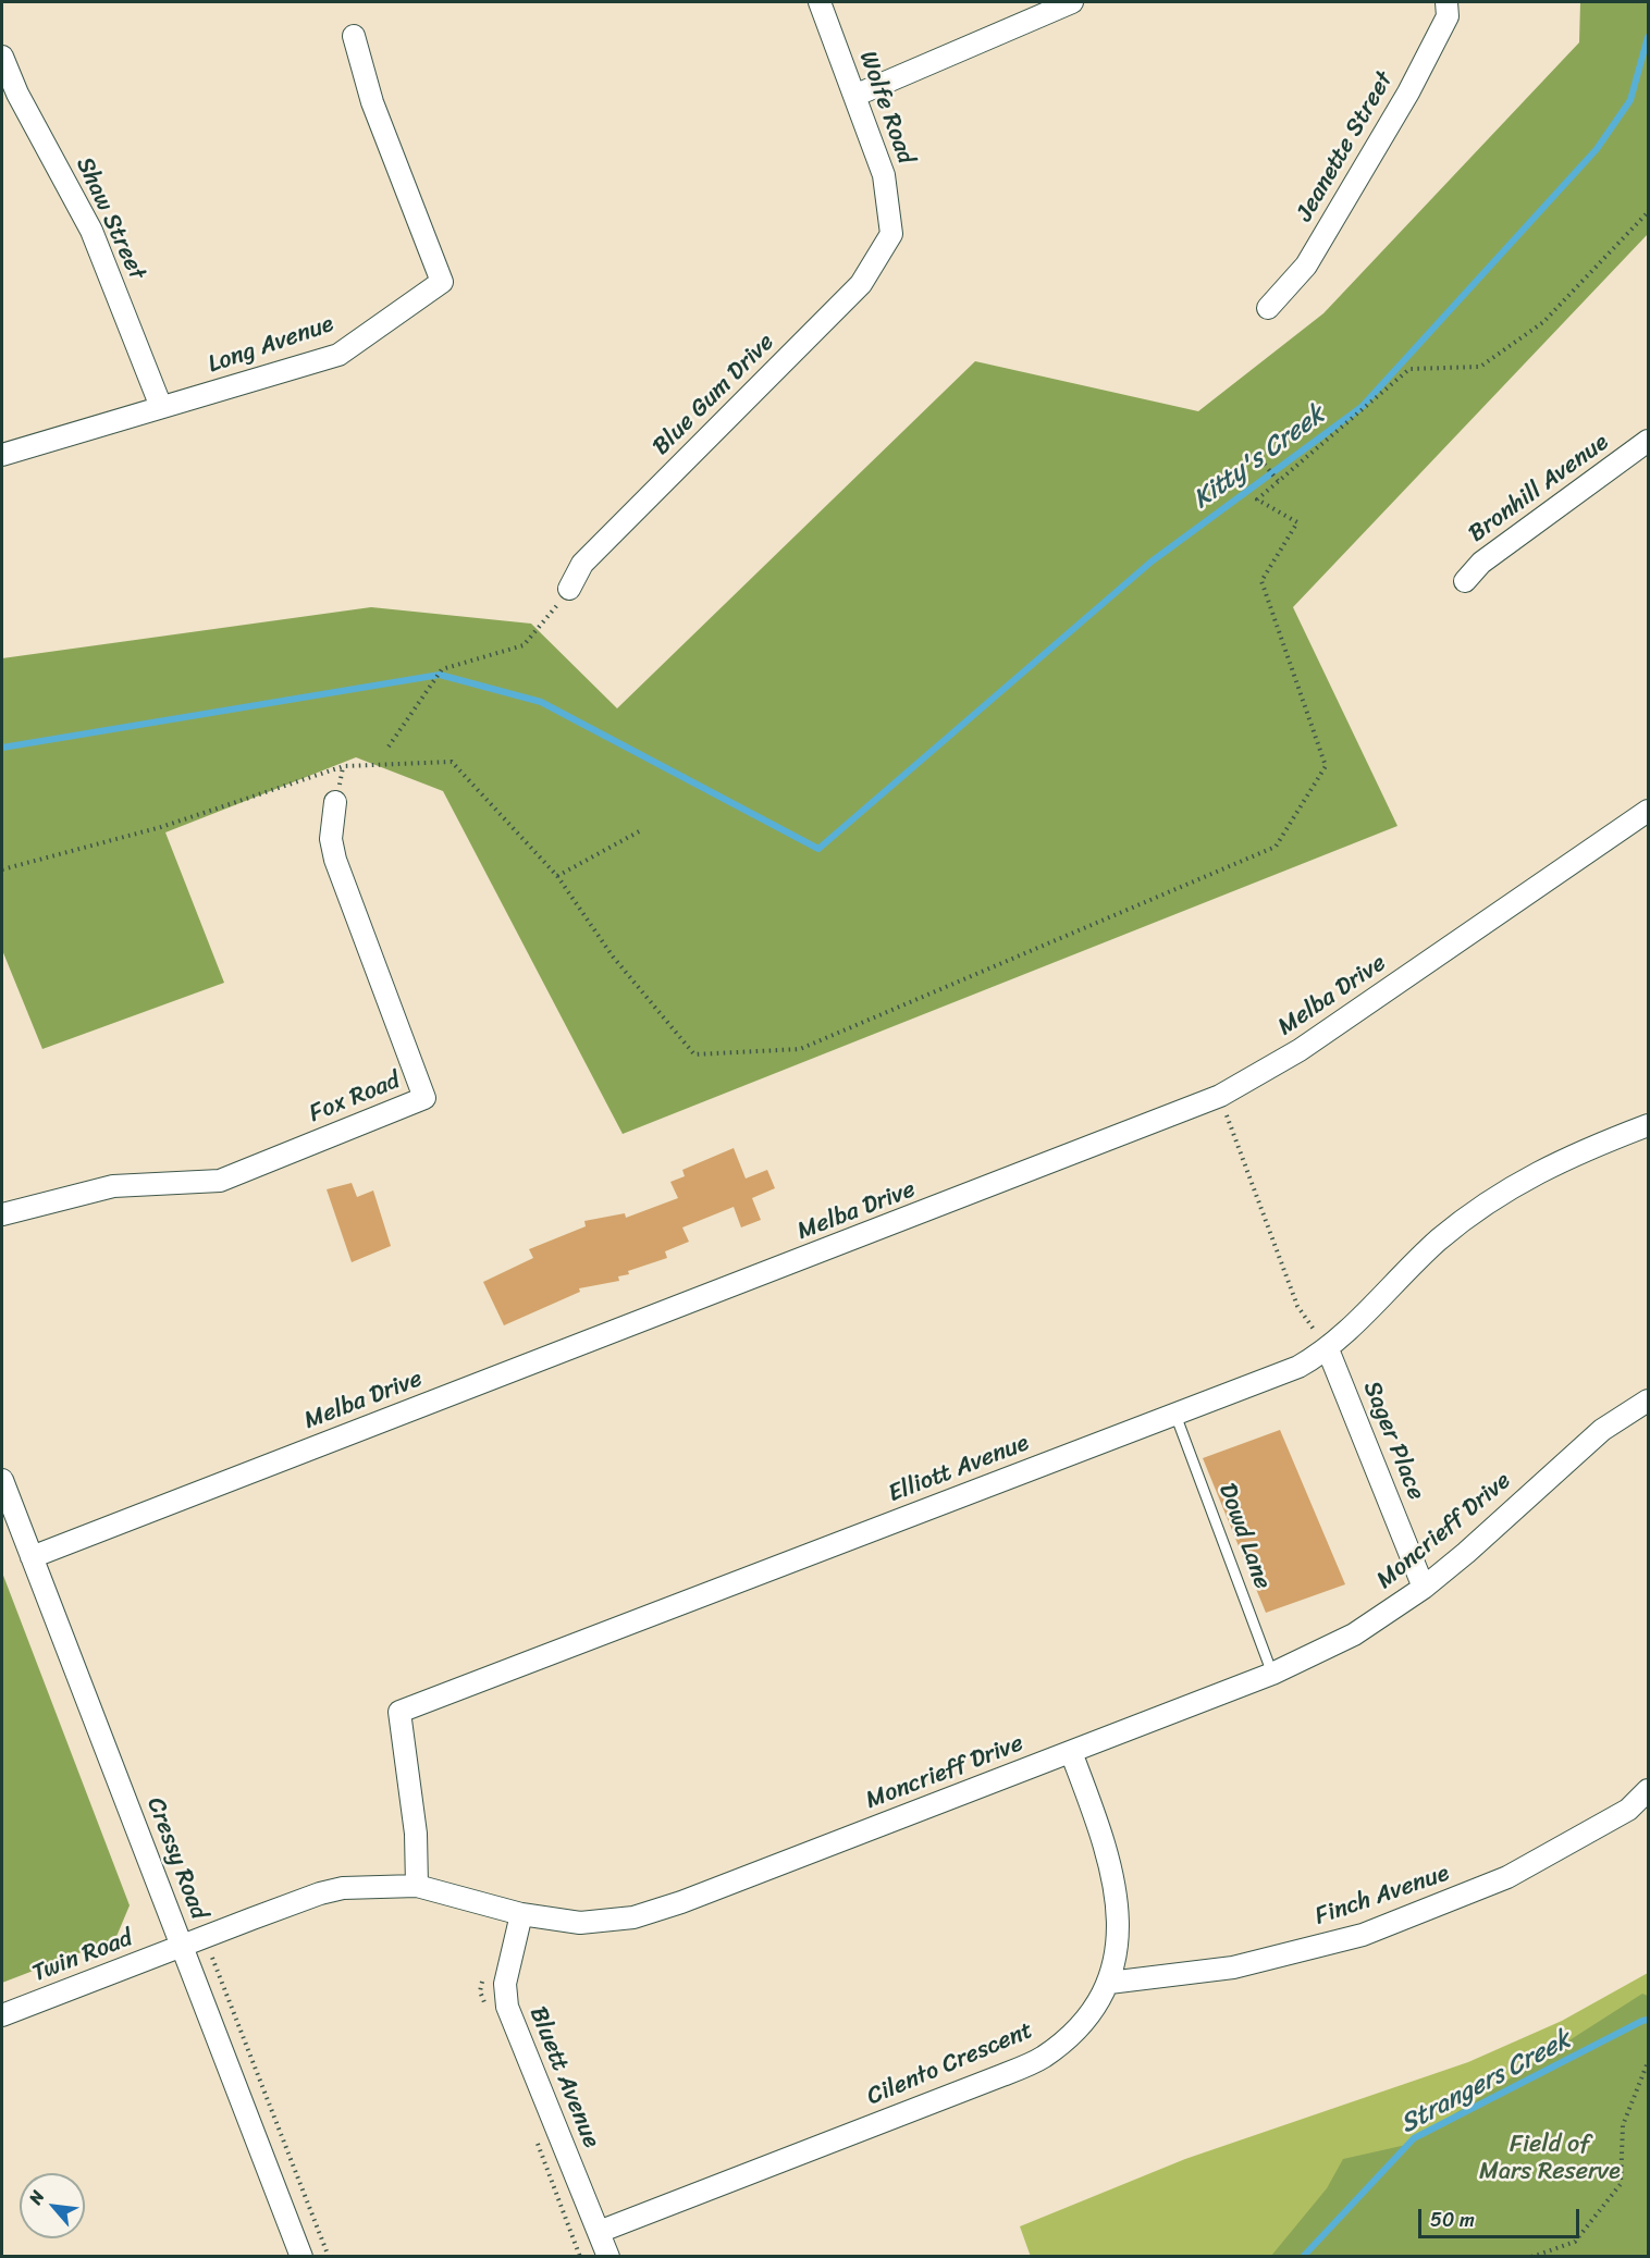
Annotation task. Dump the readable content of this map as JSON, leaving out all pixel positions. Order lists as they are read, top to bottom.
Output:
{
  "streets": {
    "street": [
      "Wolfe Road",
      "Jeanette Street",
      "Shaw Street",
      "Long Avenue",
      "Blue Gum Drive",
      "Bronhill Avenue",
      "Melba Drive",
      "Fox Road",
      "Sager Place",
      "Elliott Avenue",
      "Moncrieff Drive",
      "Cressy Road",
      "Finch Avenue",
      "Twin Road",
      "Cilento Crescent",
      "Bluett Avenue"
    ],
    "lane": ["Dowd Lane"]
  },
  "crossings": [
    ["Wolfe Road", "Blue Gum Drive"],
    ["Shaw Street", "Long Avenue"],
    ["Melba Drive", "Cressy Road"],
    ["Sager Place", "Elliott Avenue"],
    ["Sager Place", "Moncrieff Drive"],
    ["Elliott Avenue", "Moncrieff Drive"],
    ["Elliott Avenue", "Dowd Lane"],
    ["Moncrieff Drive", "Dowd Lane"],
    ["Moncrieff Drive", "Cressy Road"],
    ["Moncrieff Drive", "Twin Road"],
    ["Moncrieff Drive", "Cilento Crescent"],
    ["Moncrieff Drive", "Bluett Avenue"],
    ["Cressy Road", "Twin Road"],
    ["Finch Avenue", "Cilento Crescent"],
    ["Cilento Crescent", "Bluett Avenue"]
  ],
  "water": ["Kitty's Creek", "Strangers Creek"],
  "parks": ["Field of Mars Reserve"],
  "scale_bar": "50 m",
  "north": "top left"
}
